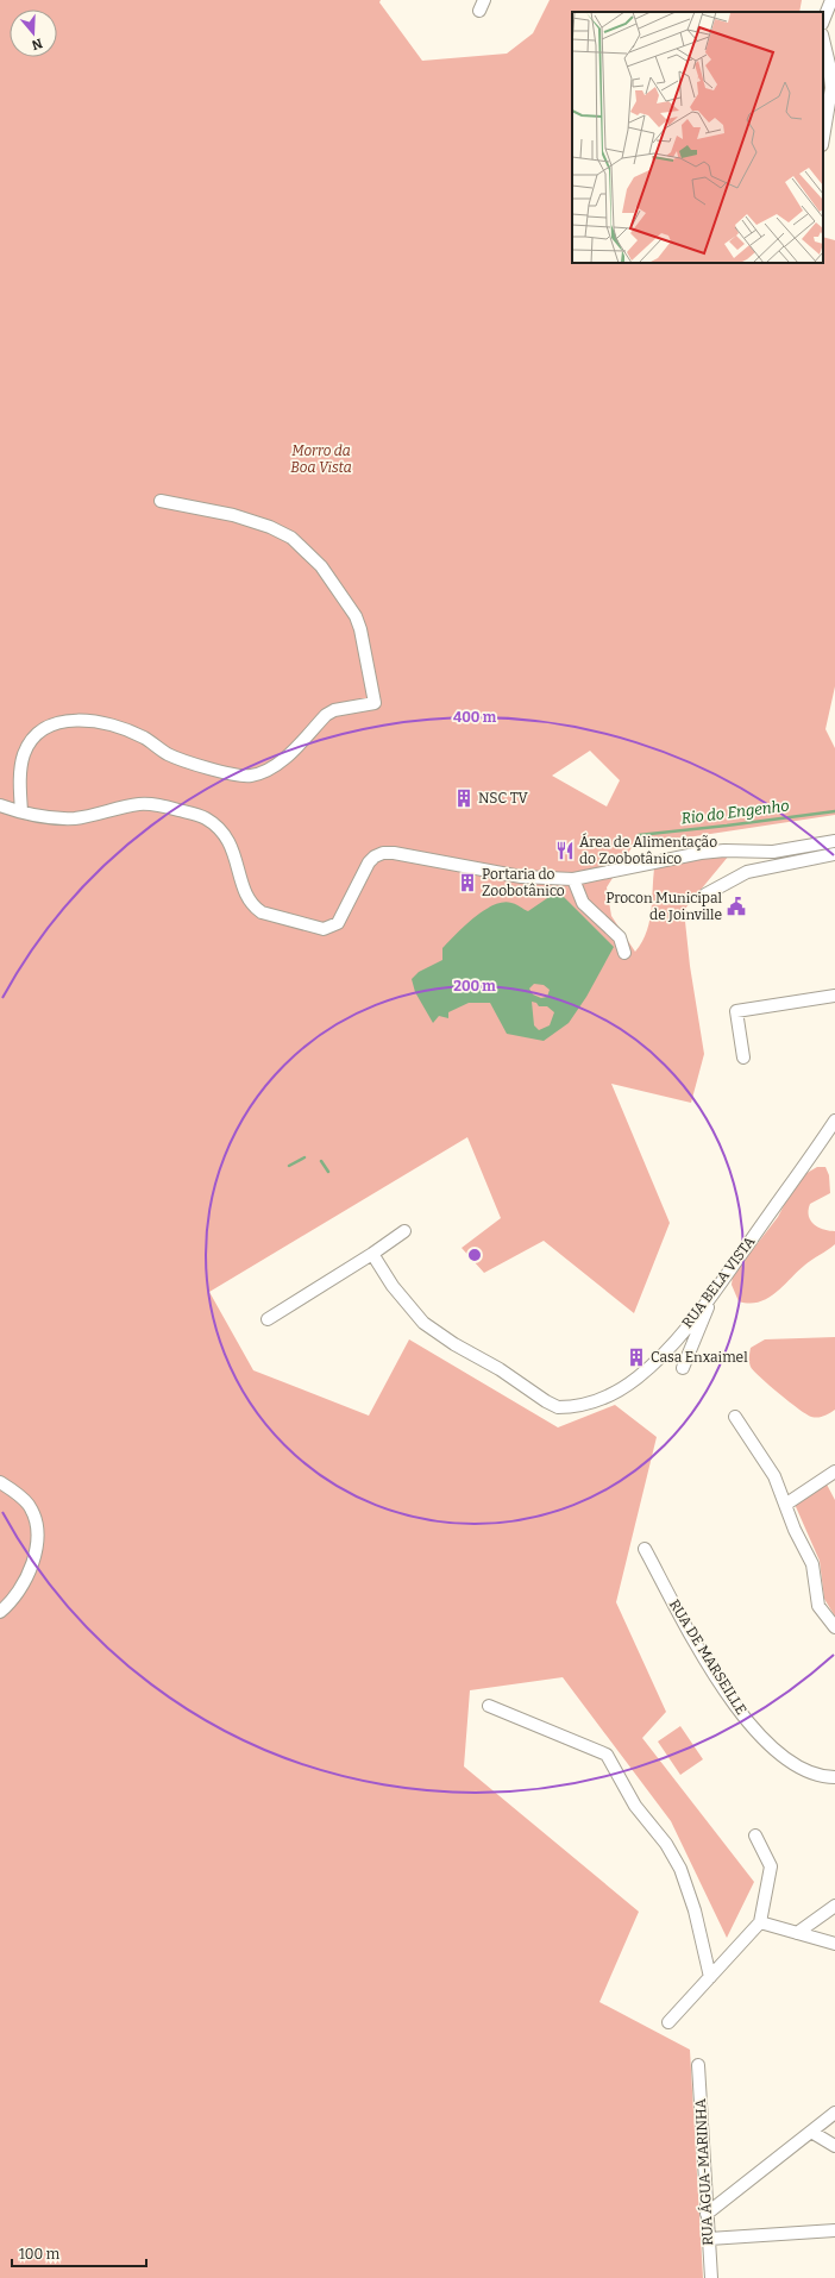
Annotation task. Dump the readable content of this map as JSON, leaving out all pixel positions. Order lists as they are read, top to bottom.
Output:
{
  "streets": {
    "street": ["RUA BELA VISTA", "RUA DE MARSEILLE", "RUA ÁGUA-MARINHA"]
  },
  "water": ["Rio do Engenho"],
  "parks": ["Morro da Boa Vista"],
  "places": {
    "building": ["NSC TV", "Portaria do Zoobotânico", "Casa Enxaimel"],
    "restaurant": ["Área de Alimentação do Zoobotânico"],
    "public building": ["Procon Municipal de Joinville"]
  },
  "scale_bar": "100 m",
  "north": "bottom",
  "rings": ["400 m", "200 m"]
}
